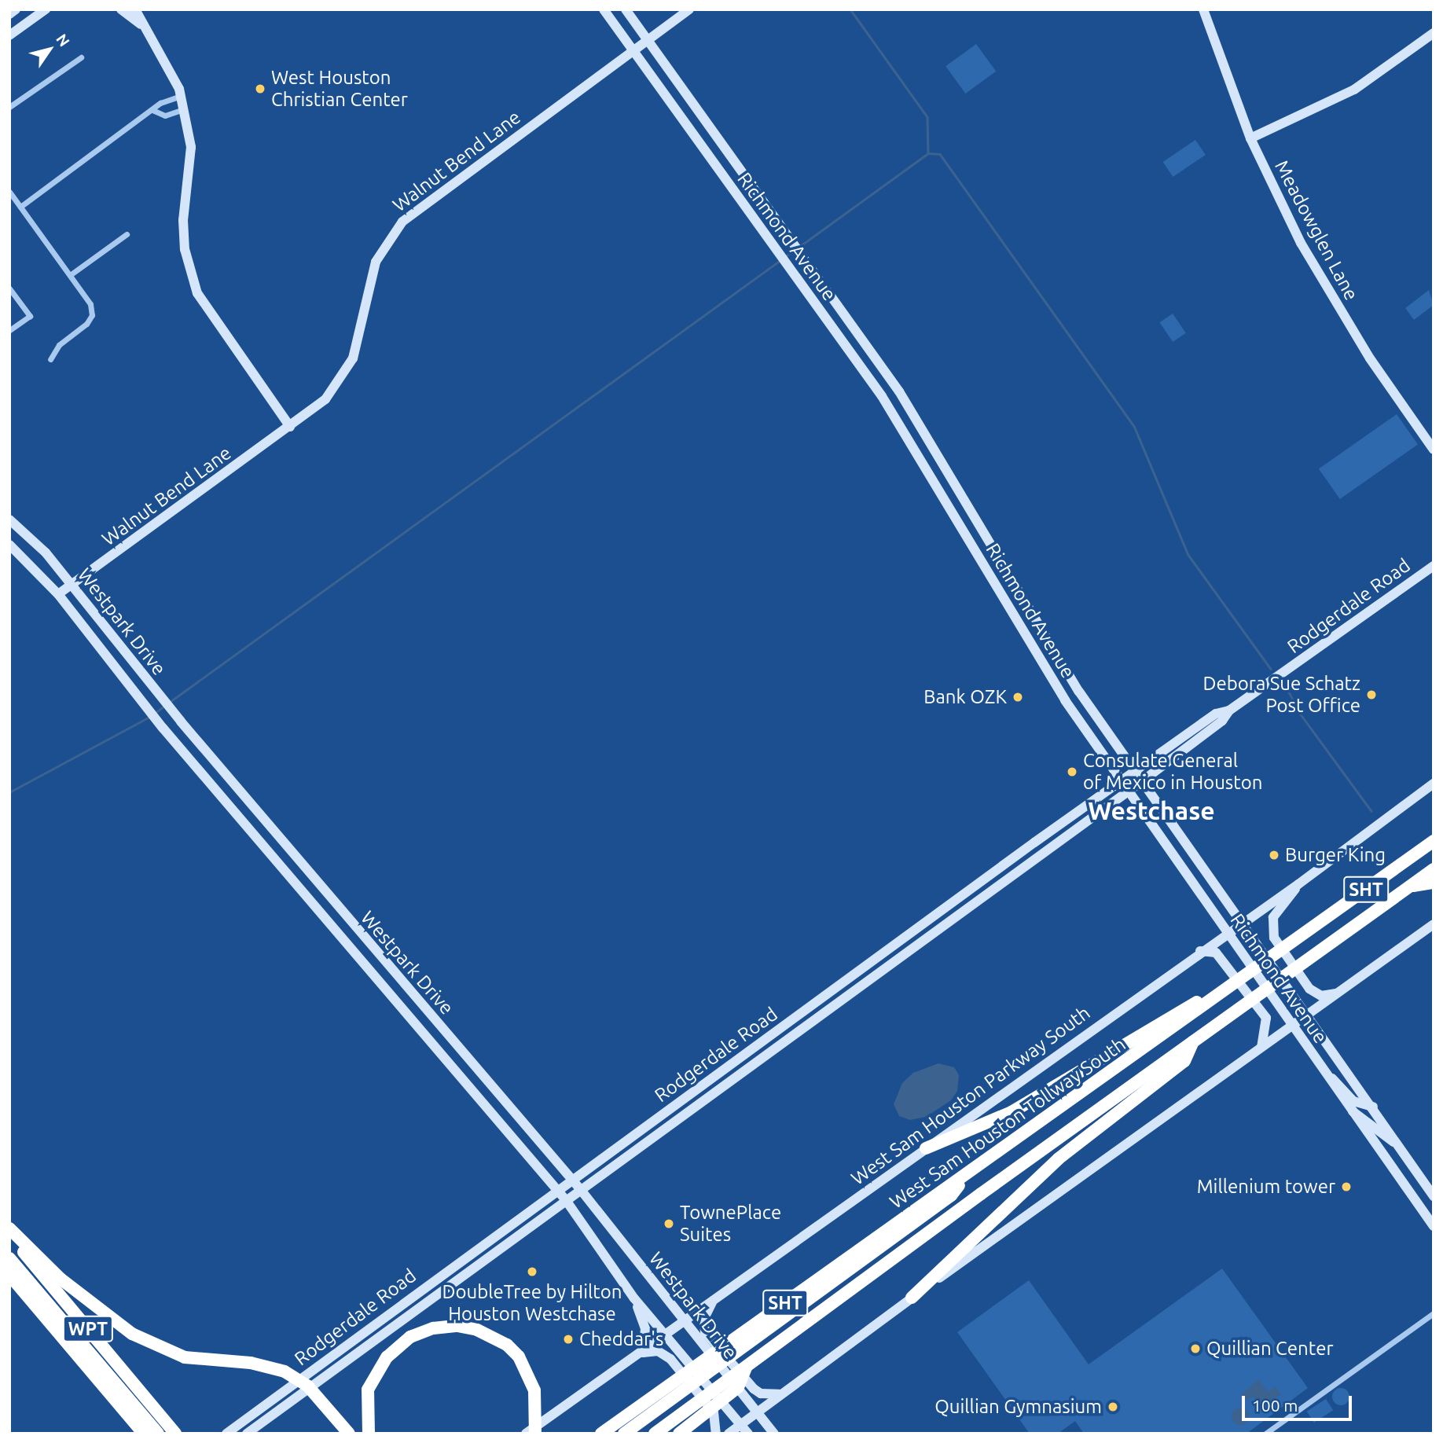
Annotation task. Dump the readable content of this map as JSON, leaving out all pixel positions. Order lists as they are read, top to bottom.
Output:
{
  "streets": {
    "highway": ["SHT", "West Sam Houston Tollway South", "WPT"],
    "main road": [
      "Walnut Bend Lane",
      "Meadowglen Lane",
      "Richmond Avenue",
      "Rodgerdale Road",
      "Westpark Drive",
      "West Sam Houston Parkway South"
    ]
  },
  "crossings": [
    ["Walnut Bend Lane", "Richmond Avenue"],
    ["Walnut Bend Lane", "Westpark Drive"],
    ["Richmond Avenue", "Rodgerdale Road"],
    ["Richmond Avenue", "West Sam Houston Parkway South"],
    ["Rodgerdale Road", "Westpark Drive"],
    ["Westpark Drive", "West Sam Houston Parkway South"],
    ["SHT", "West Sam Houston Tollway South"]
  ],
  "districts": ["Westchase"],
  "places": [
    "West Houston Christian Center",
    "Debora Sue Schatz Post Office",
    "Bank OZK",
    "Consulate General of Mexico in Houston",
    "Burger King",
    "Millenium tower",
    "TownePlace Suites",
    "DoubleTree by Hilton Houston Westchase",
    "Cheddar's",
    "Quillian Center",
    "Quillian Gymnasium"
  ],
  "scale_bar": "100 m",
  "north": "top right"
}
